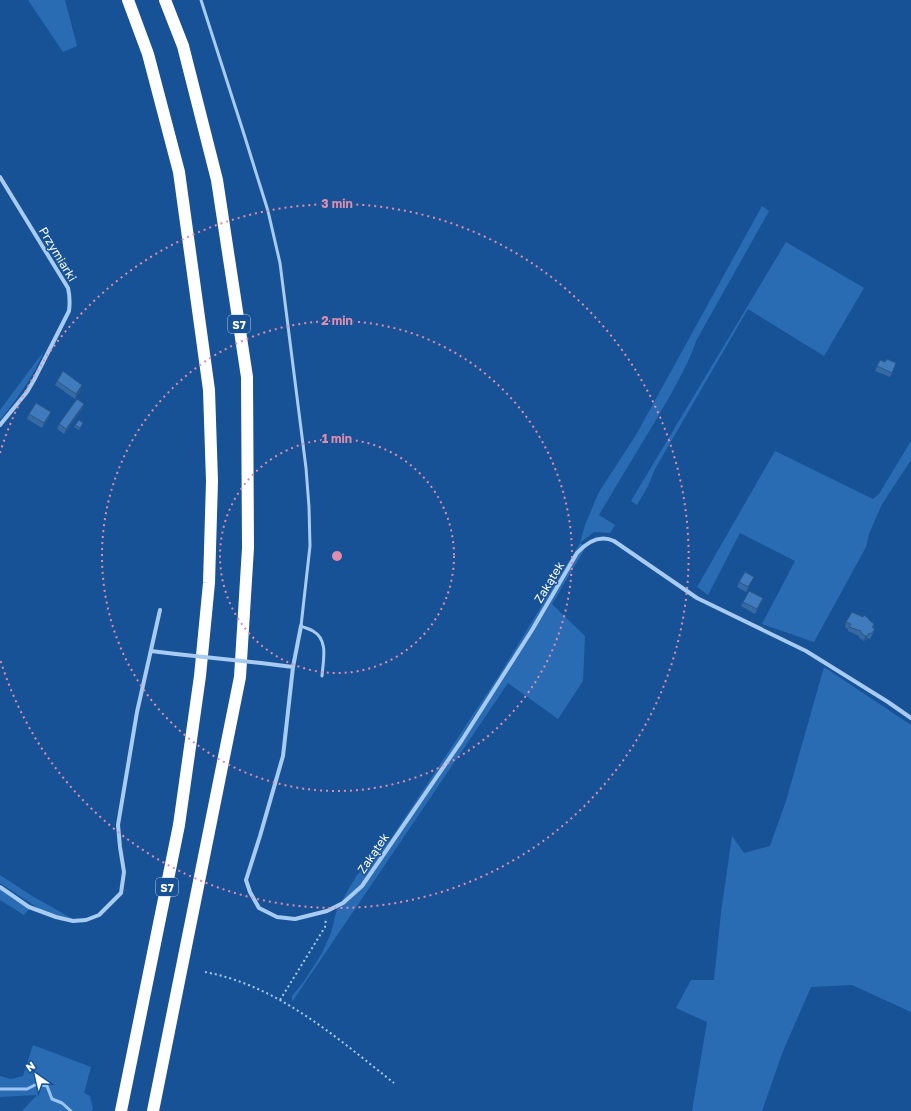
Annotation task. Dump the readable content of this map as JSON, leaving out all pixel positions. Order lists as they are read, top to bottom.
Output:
{
  "streets": {
    "highway": ["S7"],
    "street": ["Przymiarki", "Zakątek"]
  },
  "north": "top left",
  "rings": ["3 min", "2 min", "1 min"]
}
